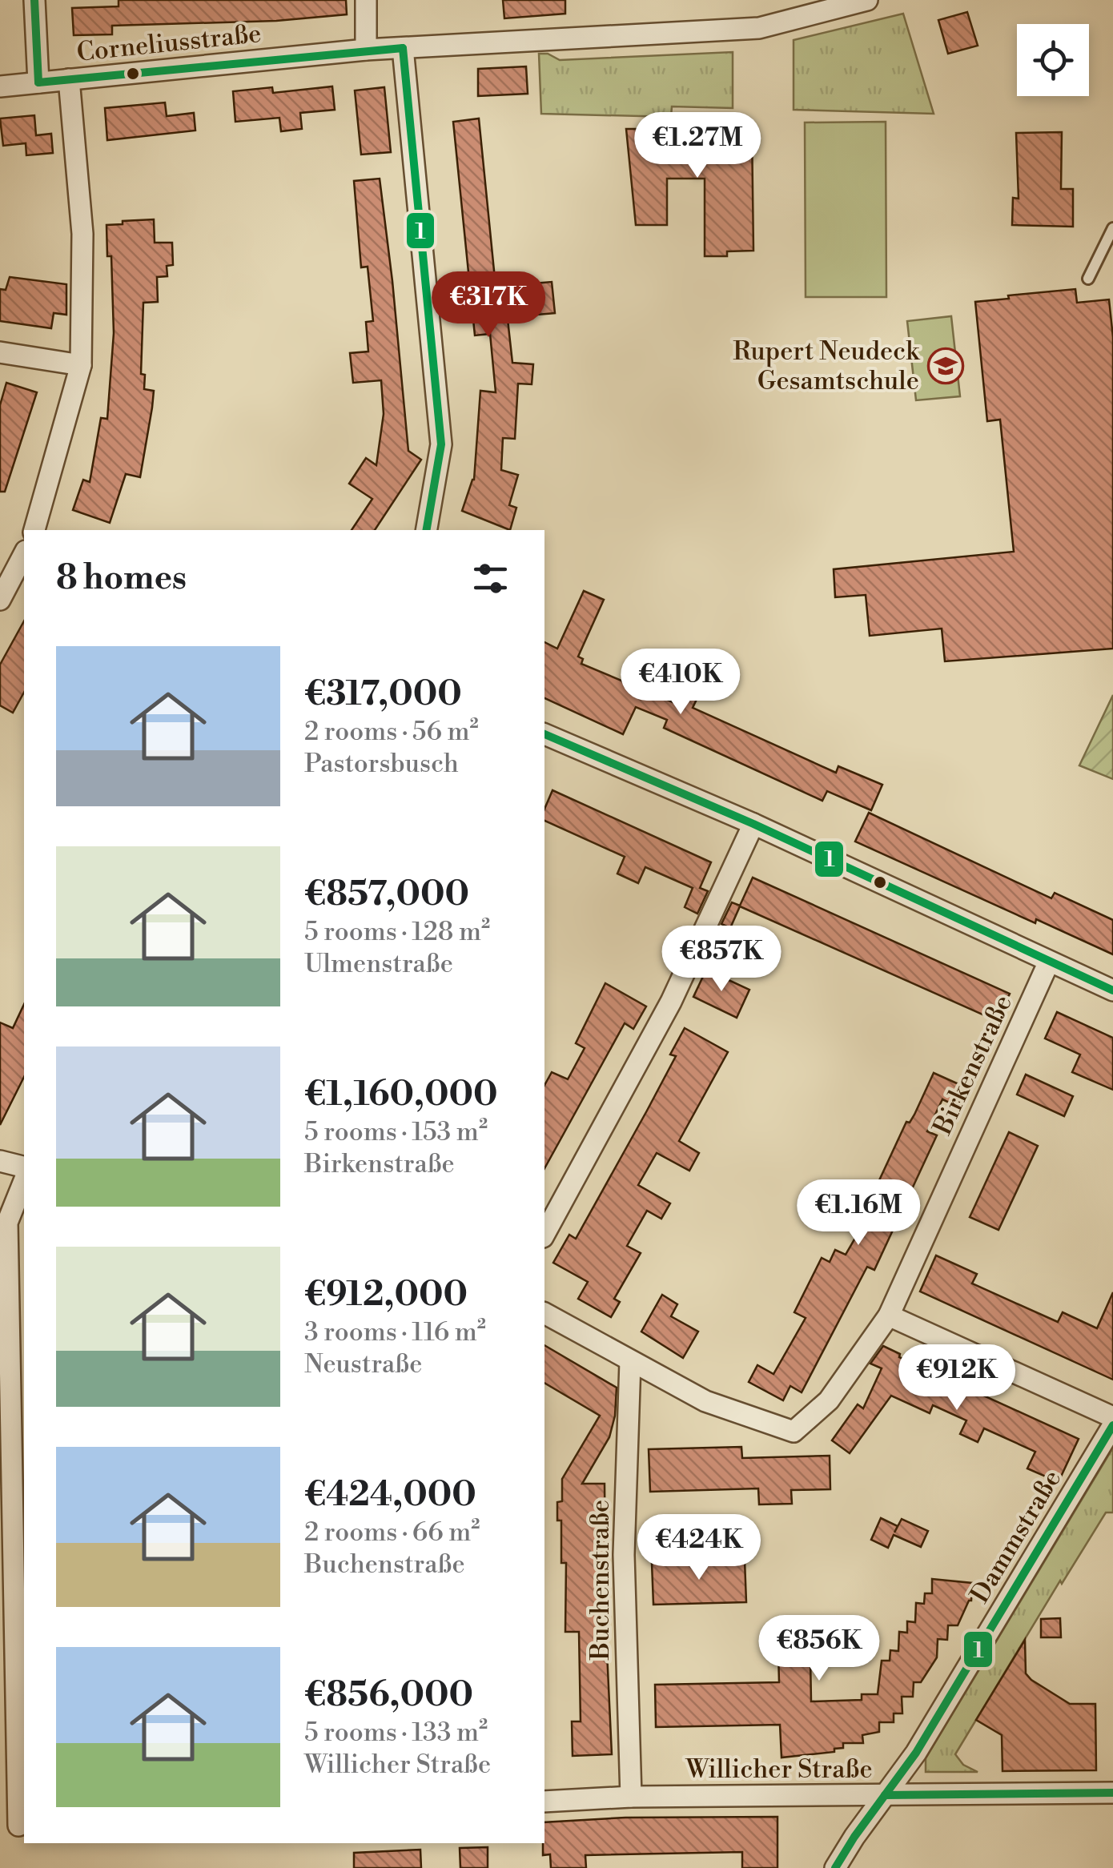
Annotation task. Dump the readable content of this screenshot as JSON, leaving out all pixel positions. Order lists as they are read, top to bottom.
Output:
{
  "streets": {
    "street": [
      "Corneliusstraße",
      "Birkenstraße",
      "Dammstraße",
      "Buchenstraße",
      "Willicher Straße"
    ]
  },
  "crossings": [
    ["Birkenstraße", "Buchenstraße"],
    ["Dammstraße", "Willicher Straße"],
    ["Buchenstraße", "Willicher Straße"]
  ],
  "places": {
    "school or university": ["Rupert Neudeck Gesamtschule"]
  },
  "lines": ["transit line 1"],
  "page": {
    "price": [
      "€1.27M",
      "€317K",
      "€410K",
      "€857K",
      "€1.16M",
      "€912K",
      "€424K",
      "€856K"
    ],
    "heading": "8 homes",
    "list": [
      {
        "name": "€317,000",
        "note": "2 rooms · 56 m² · Pastorsbusch"
      },
      {
        "name": "€857,000",
        "note": "5 rooms · 128 m² · Ulmenstraße"
      },
      {
        "name": "€1,160,000",
        "note": "5 rooms · 153 m² · Birkenstraße"
      },
      {
        "name": "€912,000",
        "note": "3 rooms · 116 m² · Neustraße"
      },
      {
        "name": "€424,000",
        "note": "2 rooms · 66 m² · Buchenstraße"
      },
      {
        "name": "€856,000",
        "note": "5 rooms · 133 m² · Willicher Straße"
      }
    ]
  }
}
